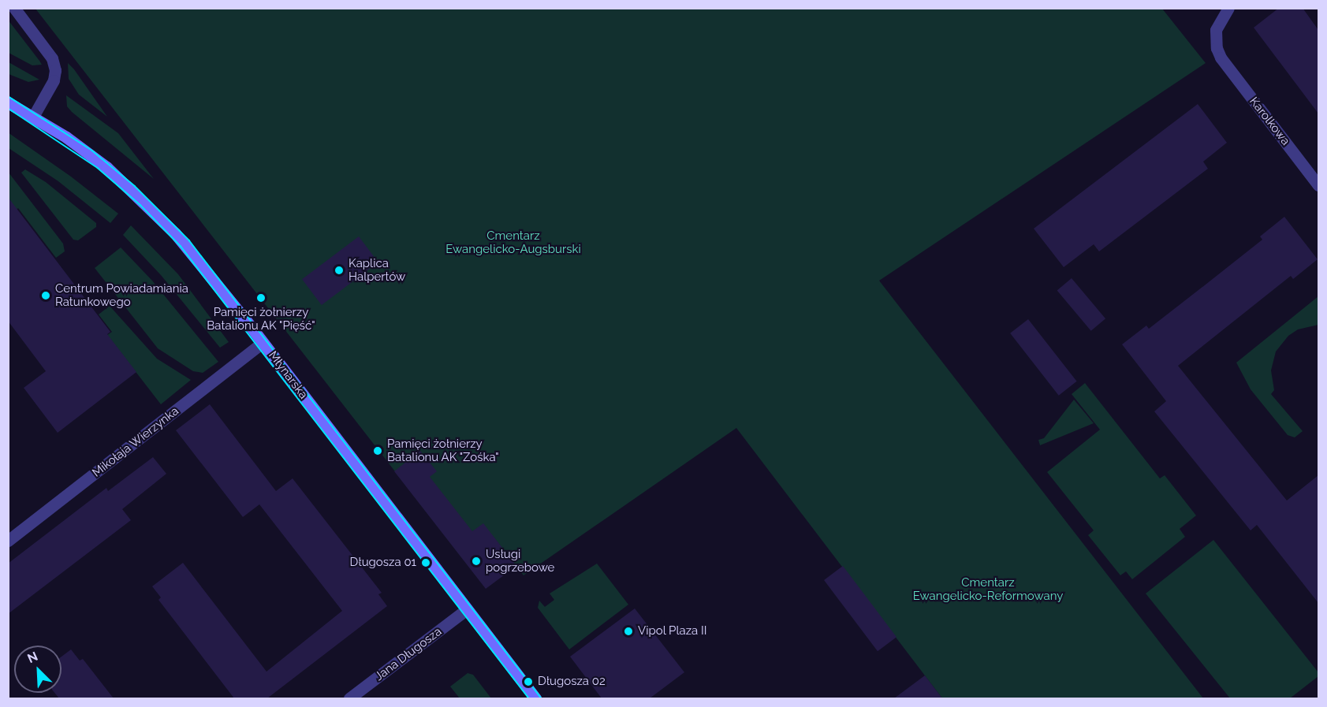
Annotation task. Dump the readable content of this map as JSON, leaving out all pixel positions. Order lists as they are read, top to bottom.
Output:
{
  "streets": {
    "street": [
      "Karolkowa",
      "Młynarska",
      "Mikołaja Wierzynka",
      "Jana Długosza"
    ]
  },
  "crossings": [
    ["Młynarska", "Mikołaja Wierzynka"],
    ["Młynarska", "Jana Długosza"]
  ],
  "parks": ["Cmentarz Ewangelicko-Augsburski", "Cmentarz Ewangelicko-Reformowany"],
  "places": [
    "Kaplica Halpertów",
    "Centrum Powiadamiania Ratunkowego",
    "Pamięci żołnierzy Batalionu AK \"Pięść\"",
    "Pamięci żołnierzy Batalionu AK \"Zośka\"",
    "Usługi pogrzebowe",
    "Długosza 01",
    "Vipol Plaza II",
    "Długosza 02"
  ],
  "north": "top left"
}
